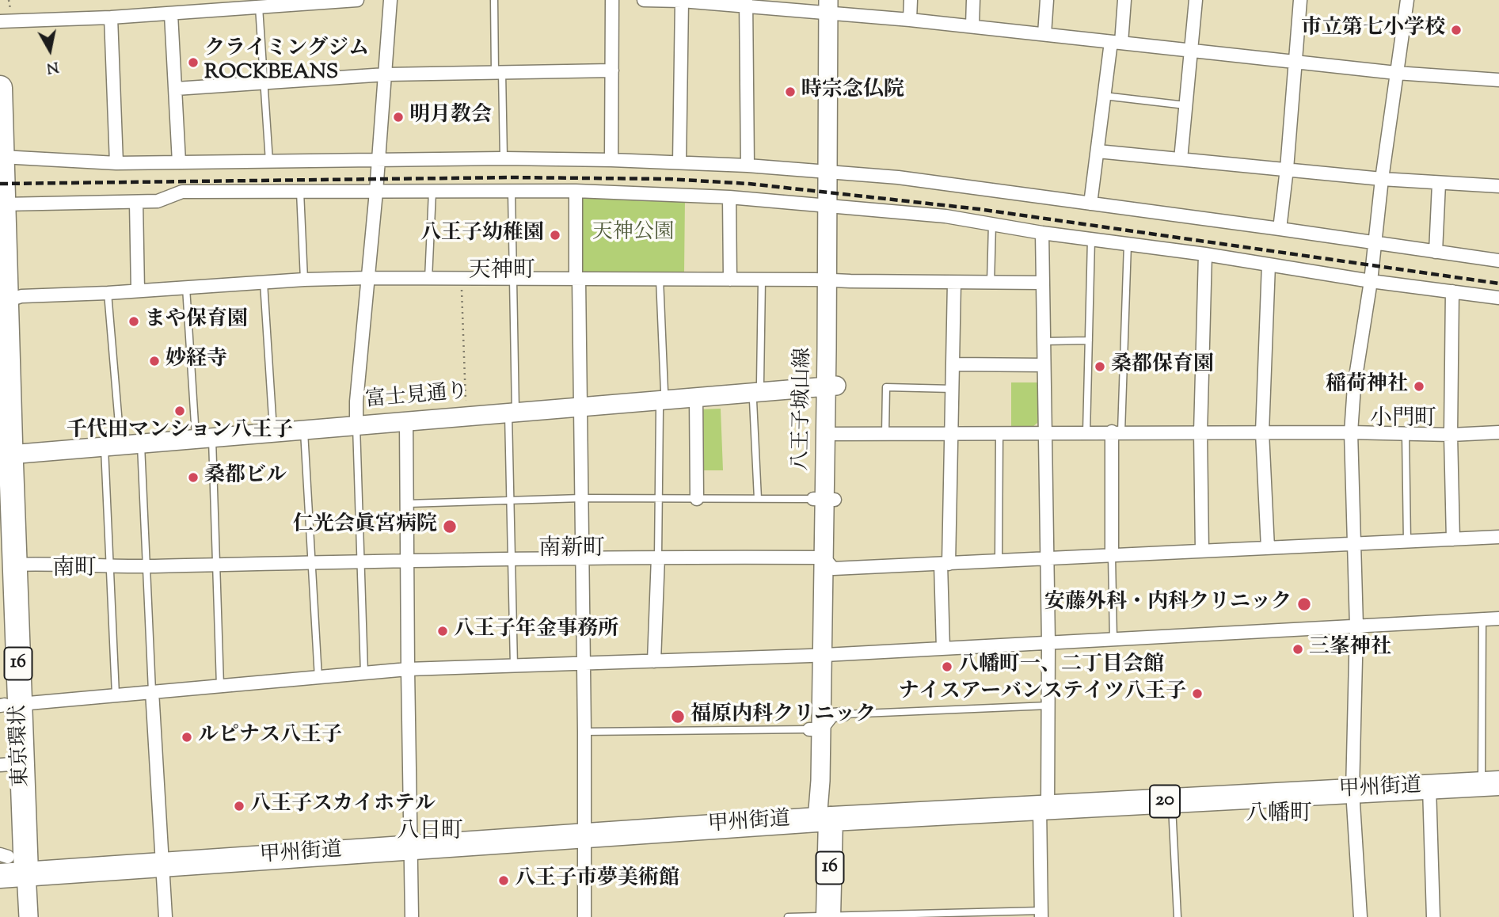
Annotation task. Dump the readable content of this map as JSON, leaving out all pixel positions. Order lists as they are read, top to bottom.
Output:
{
  "streets": {
    "highway": [
      "16",
      "東京環状",
      "甲州街道",
      "20"
    ],
    "street": ["富士見通り", "八王子城山線"]
  },
  "crossings": [
    ["富士見通り", "八王子城山線"],
    ["富士見通り", "東京環状"],
    ["八王子城山線", "16"],
    ["八王子城山線", "甲州街道"],
    ["16", "甲州街道"],
    ["東京環状", "甲州街道"]
  ],
  "districts": [
    "天神町",
    "小門町",
    "南新町",
    "南町",
    "八幡町",
    "八日町"
  ],
  "parks": ["天神公園"],
  "places": [
    "市立第七小学校",
    "クライミングジム ROCKBEANS",
    "時宗念仏院",
    "明月教会",
    "八王子幼稚園",
    "まや保育園",
    "妙経寺",
    "桑都保育園",
    "稲荷神社",
    "千代田マンション八王子",
    "桑都ビル",
    "仁光会眞宮病院",
    "安藤外科・内科クリニック",
    "八王子年金事務所",
    "三峯神社",
    "八幡町一、二丁目会館",
    "ナイスアーバンステイツ八王子",
    "福原内科クリニック",
    "ルピナス八王子",
    "八王子スカイホテル",
    "八王子市夢美術館"
  ],
  "north": "bottom"
}
